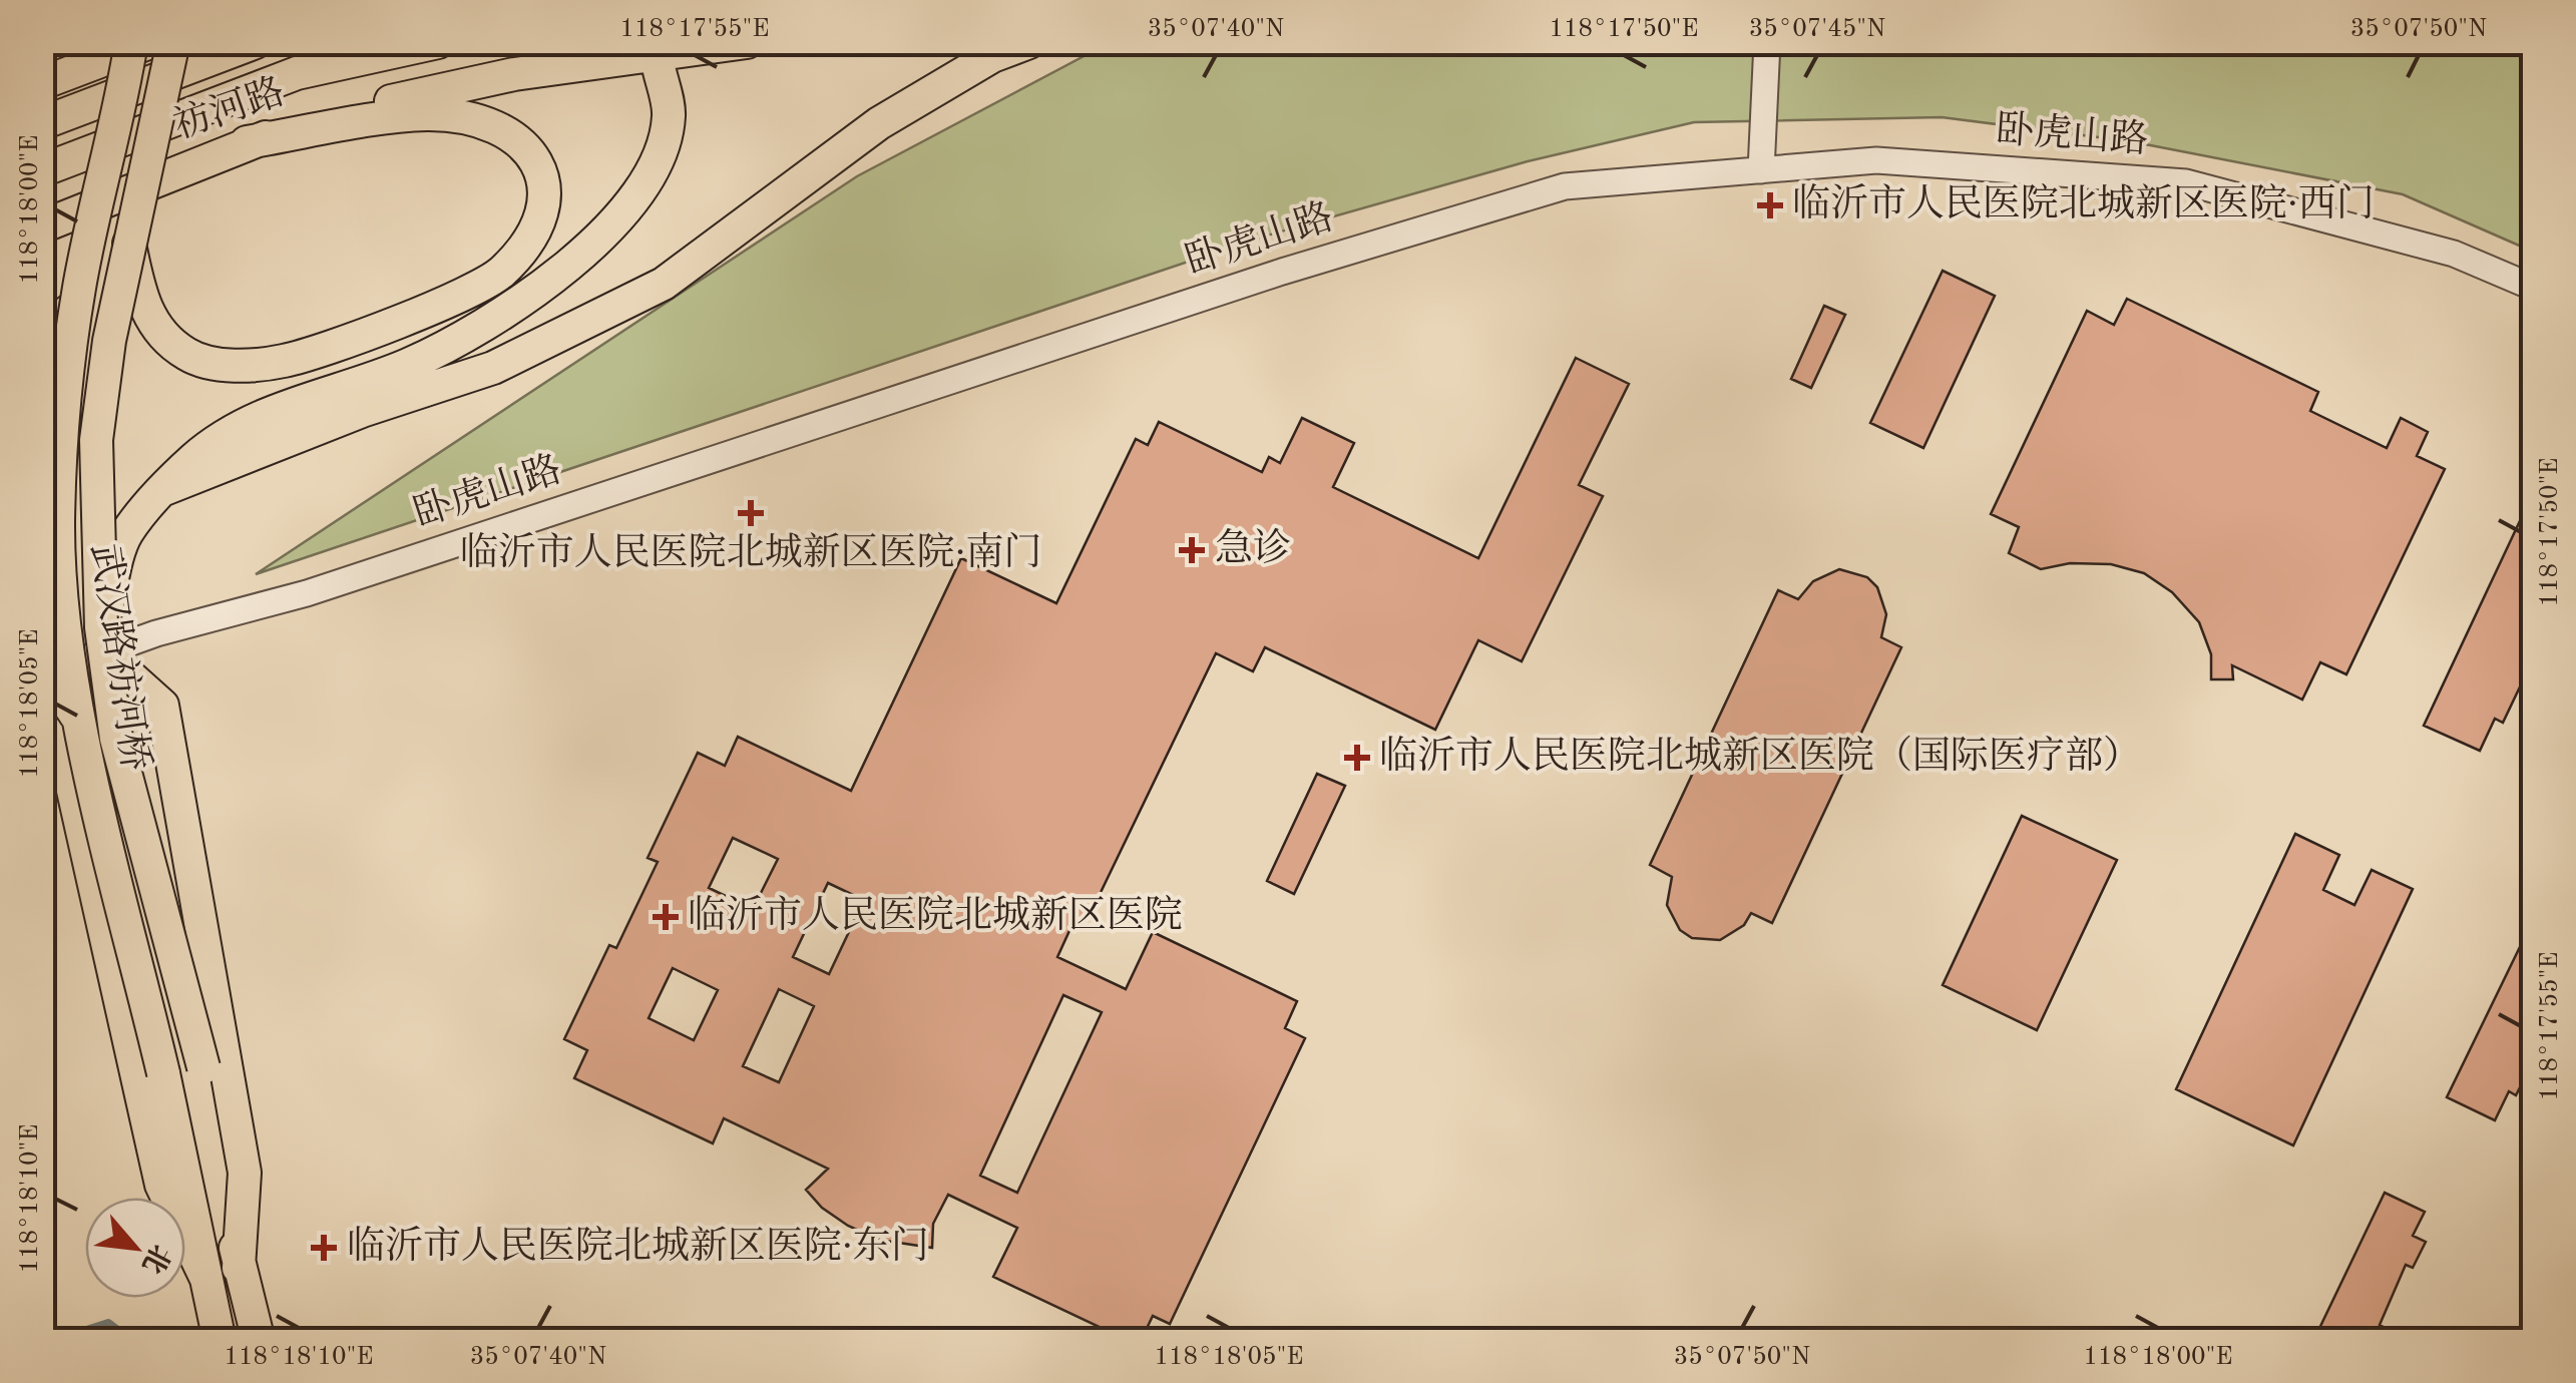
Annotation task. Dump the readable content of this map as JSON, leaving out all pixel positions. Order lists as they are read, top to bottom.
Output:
{
  "streets": {
    "main road": ["祊河路", "武汉路祊河桥"],
    "street": ["卧虎山路"]
  },
  "crossings": [
    ["卧虎山路", "武汉路祊河桥"]
  ],
  "places": {
    "health": [
      "临沂市人民医院北城新区医院·西门",
      "临沂市人民医院北城新区医院·南门",
      "急诊",
      "临沂市人民医院北城新区医院（国际医疗部）",
      "临沂市人民医院北城新区医院",
      "临沂市人民医院北城新区医院·东门"
    ]
  },
  "north": "bottom right",
  "coordinates": [
    "118°17'55\"E",
    "35°07'40\"N",
    "118°17'50\"E",
    "35°07'45\"N",
    "35°07'50\"N",
    "118°18'00\"E",
    "118°18'05\"E",
    "118°18'10\"E"
  ]
}
